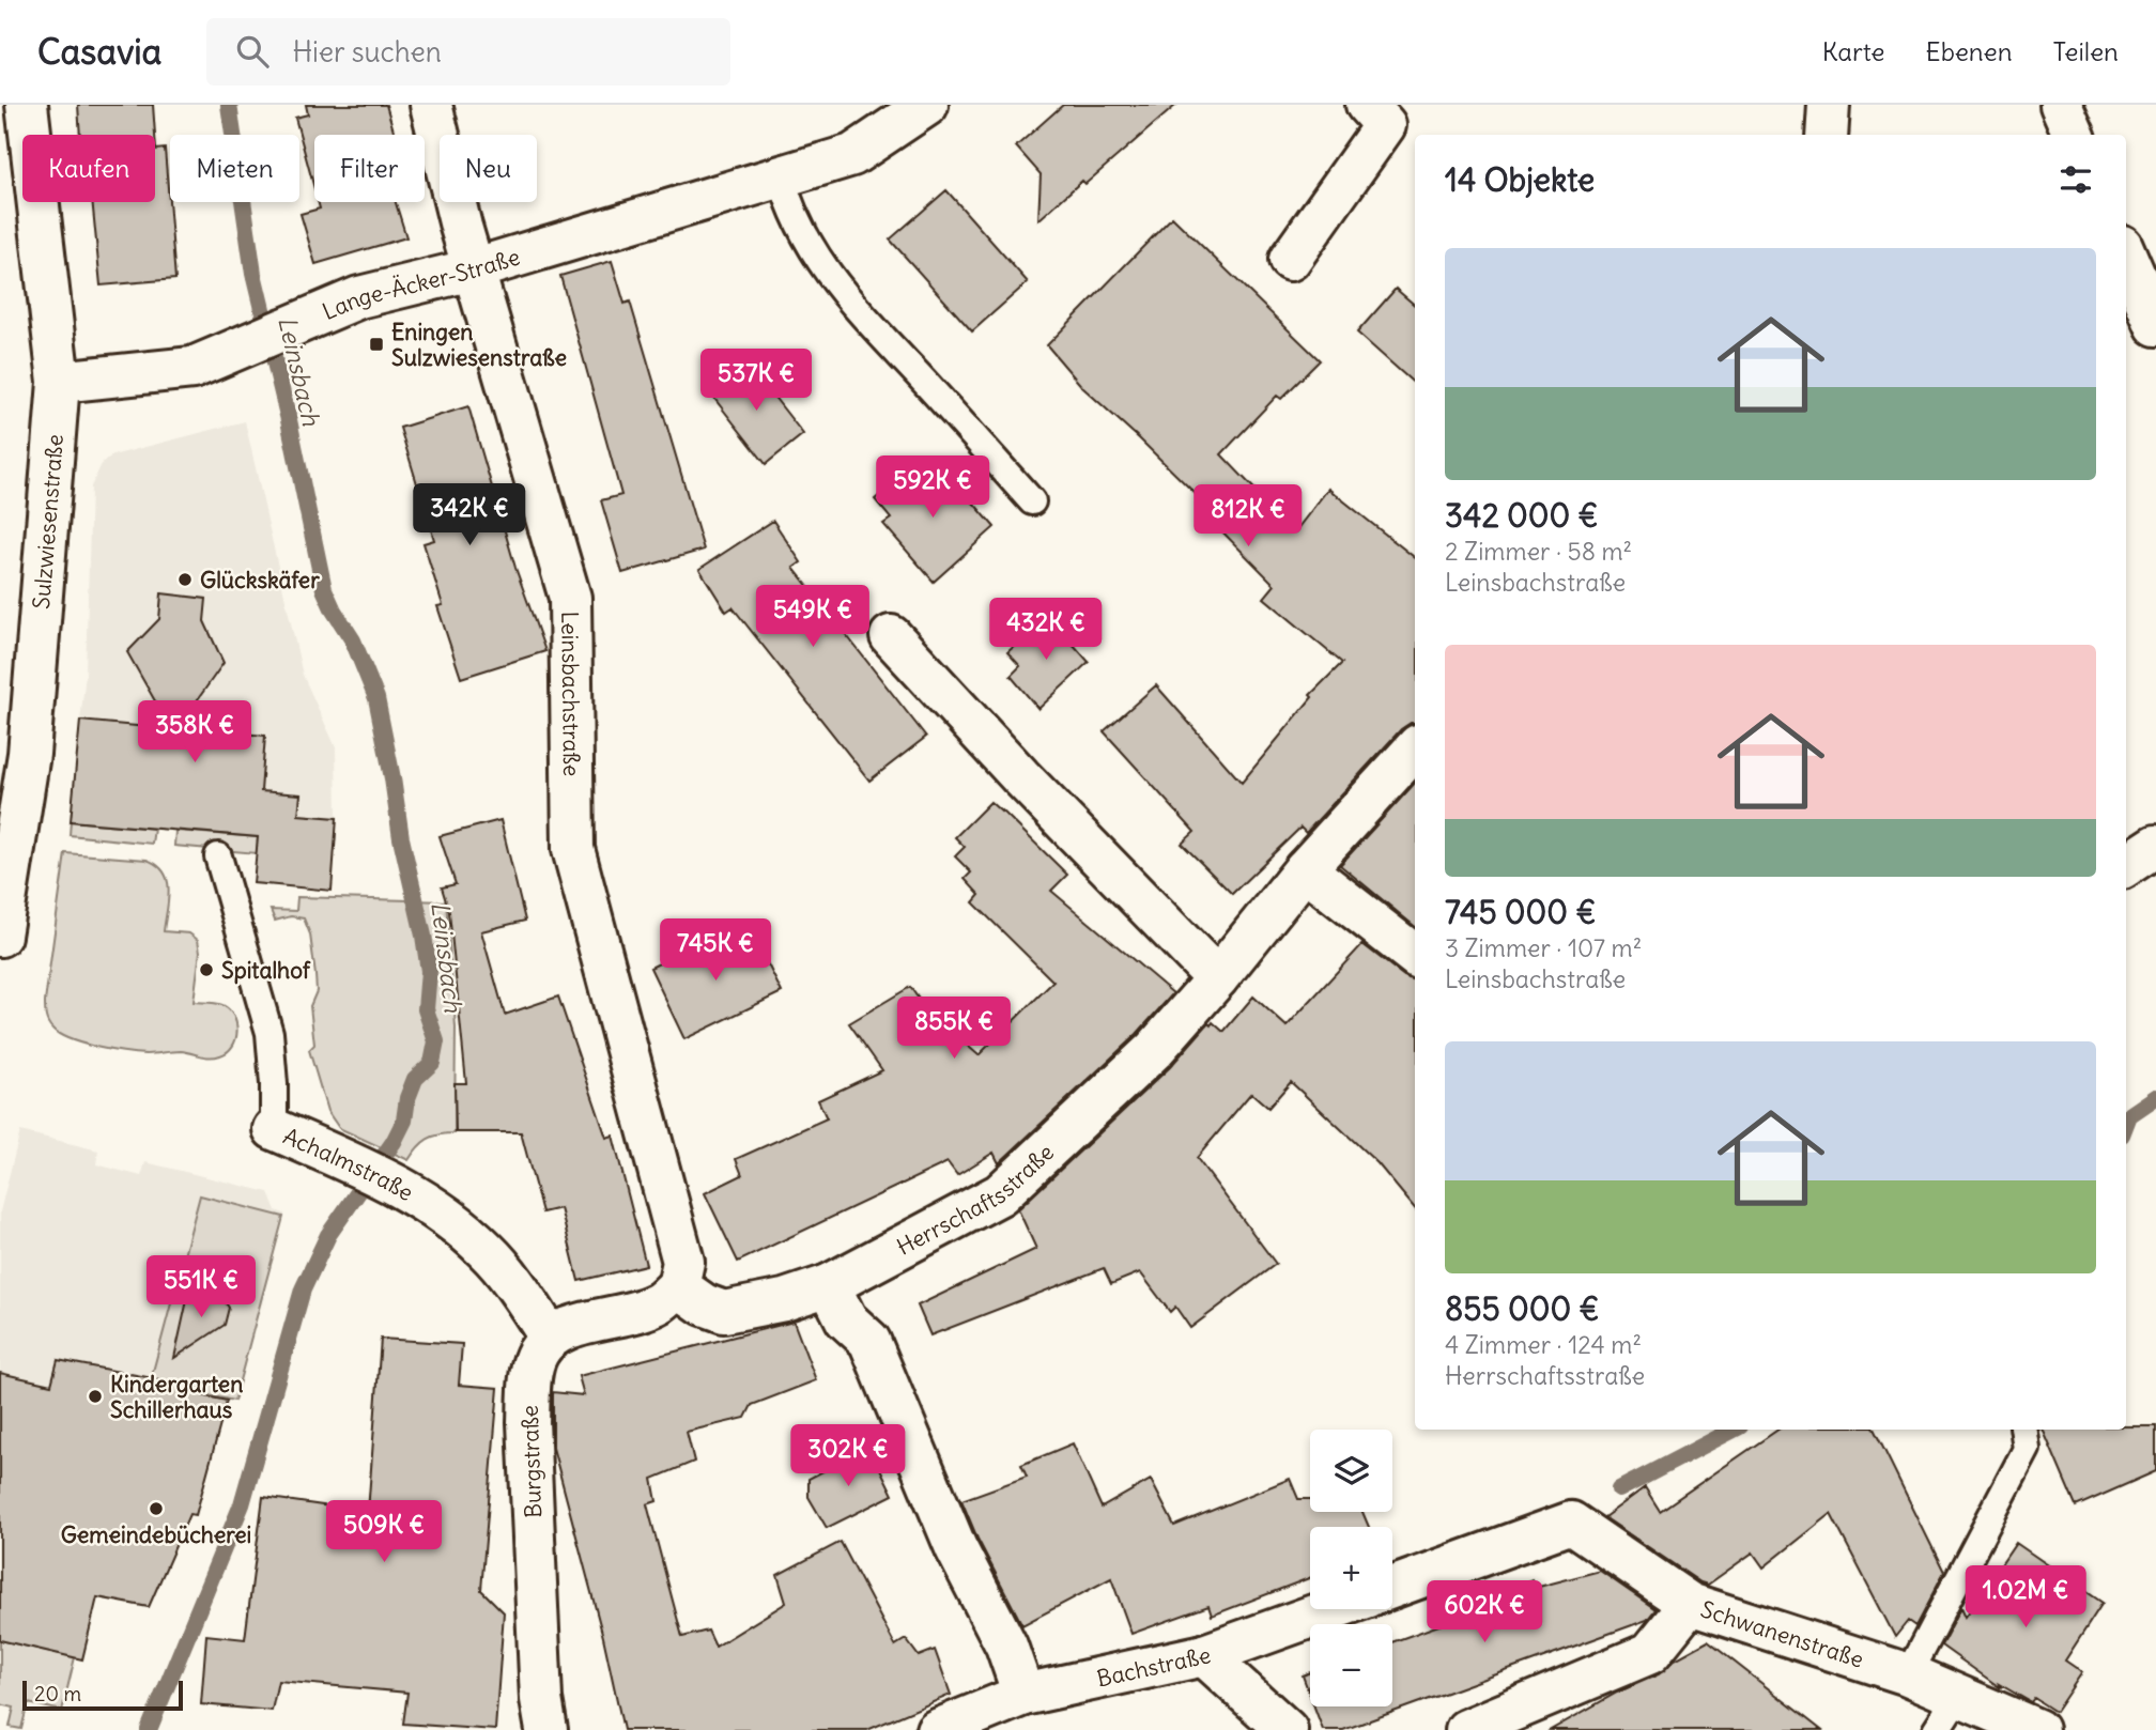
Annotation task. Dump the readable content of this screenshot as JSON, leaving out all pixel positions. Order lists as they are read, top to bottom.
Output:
{
  "streets": {
    "street": [
      "Lange-Äcker-Straße",
      "Sulzwiesenstraße",
      "Leinsbachstraße",
      "Achalmstraße",
      "Herrschaftsstraße",
      "Burgstraße",
      "Schwanenstraße",
      "Bachstraße"
    ]
  },
  "crossings": [
    ["Lange-Äcker-Straße", "Sulzwiesenstraße"],
    ["Lange-Äcker-Straße", "Leinsbachstraße"],
    ["Leinsbachstraße", "Herrschaftsstraße"],
    ["Achalmstraße", "Burgstraße"]
  ],
  "water": ["Leinsbach"],
  "places": {
    "transit": ["Eningen Sulzwiesenstraße"],
    "other": [
      "Glückskäfer",
      "Spitalhof",
      "Kindergarten Schillerhaus",
      "Gemeindebücherei"
    ]
  },
  "scale_bar": "20 m",
  "page": {
    "header": "Casavia",
    "search": "Hier suchen",
    "nav": ["Karte", "Ebenen", "Teilen"],
    "chip": [
      "Kaufen",
      "Mieten",
      "Filter",
      "Neu"
    ],
    "heading": "14 Objekte",
    "list": [
      {
        "name": "342 000 €",
        "note": "2 Zimmer · 58 m² · Leinsbachstraße"
      },
      {
        "name": "745 000 €",
        "note": "3 Zimmer · 107 m² · Leinsbachstraße"
      },
      {
        "name": "855 000 €",
        "note": "4 Zimmer · 124 m² · Herrschaftsstraße"
      }
    ],
    "price": [
      "537K €",
      "592K €",
      "342K €",
      "812K €",
      "549K €",
      "432K €",
      "358K €",
      "745K €",
      "855K €",
      "551K €",
      "302K €",
      "509K €",
      "1.02M €",
      "602K €"
    ],
    "map_buttons": ["+", "−"],
    "scale": "20 m"
  }
}
